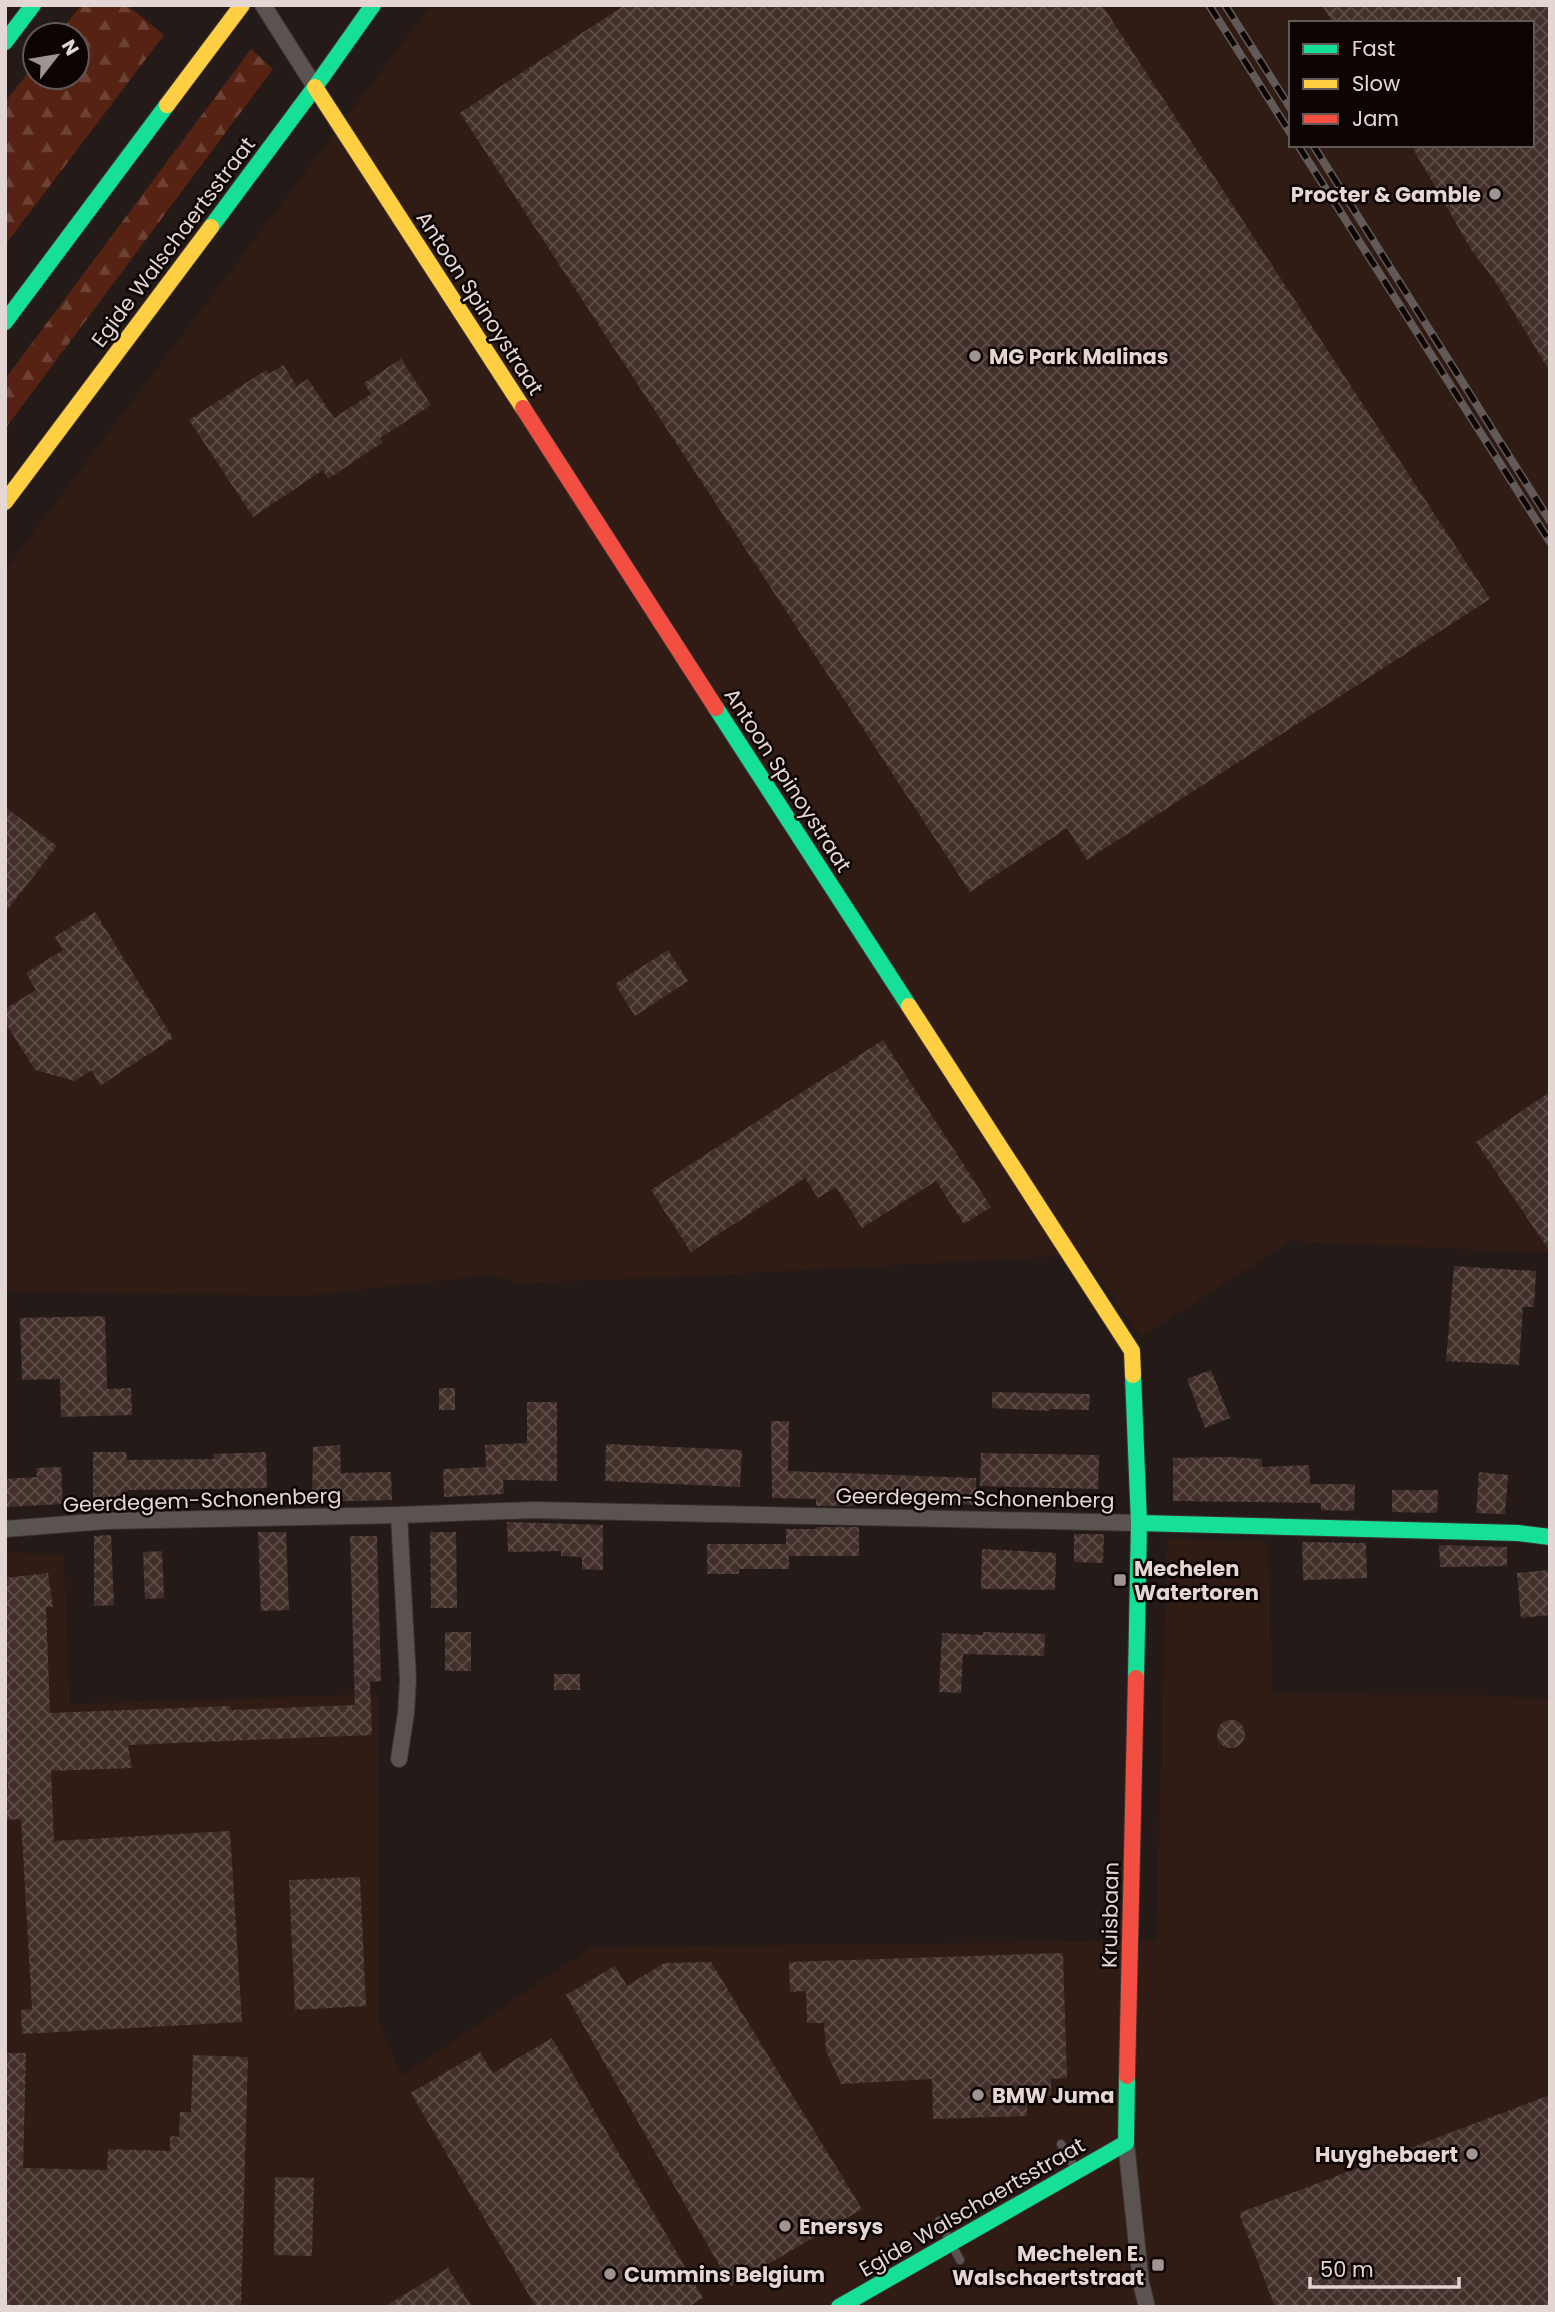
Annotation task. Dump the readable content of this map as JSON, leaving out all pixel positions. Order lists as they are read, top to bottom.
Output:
{
  "streets": {
    "main road": [
      "Egide Walschaertsstraat",
      "Antoon Spinoystraat",
      "Geerdegem-Schonenberg",
      "Kruisbaan"
    ]
  },
  "crossings": [
    ["Egide Walschaertsstraat", "Antoon Spinoystraat"],
    ["Egide Walschaertsstraat", "Kruisbaan"],
    ["Antoon Spinoystraat", "Geerdegem-Schonenberg"],
    ["Antoon Spinoystraat", "Kruisbaan"],
    ["Geerdegem-Schonenberg", "Kruisbaan"]
  ],
  "places": {
    "other": [
      "Procter & Gamble",
      "MG Park Malinas",
      "BMW Juma",
      "Huyghebaert",
      "Enersys",
      "Cummins Belgium"
    ],
    "transit": ["Mechelen Watertoren", "Mechelen E. Walschaertstraat"]
  },
  "legend": ["Fast", "Slow", "Jam"],
  "scale_bar": "50 m",
  "north": "top right"
}
